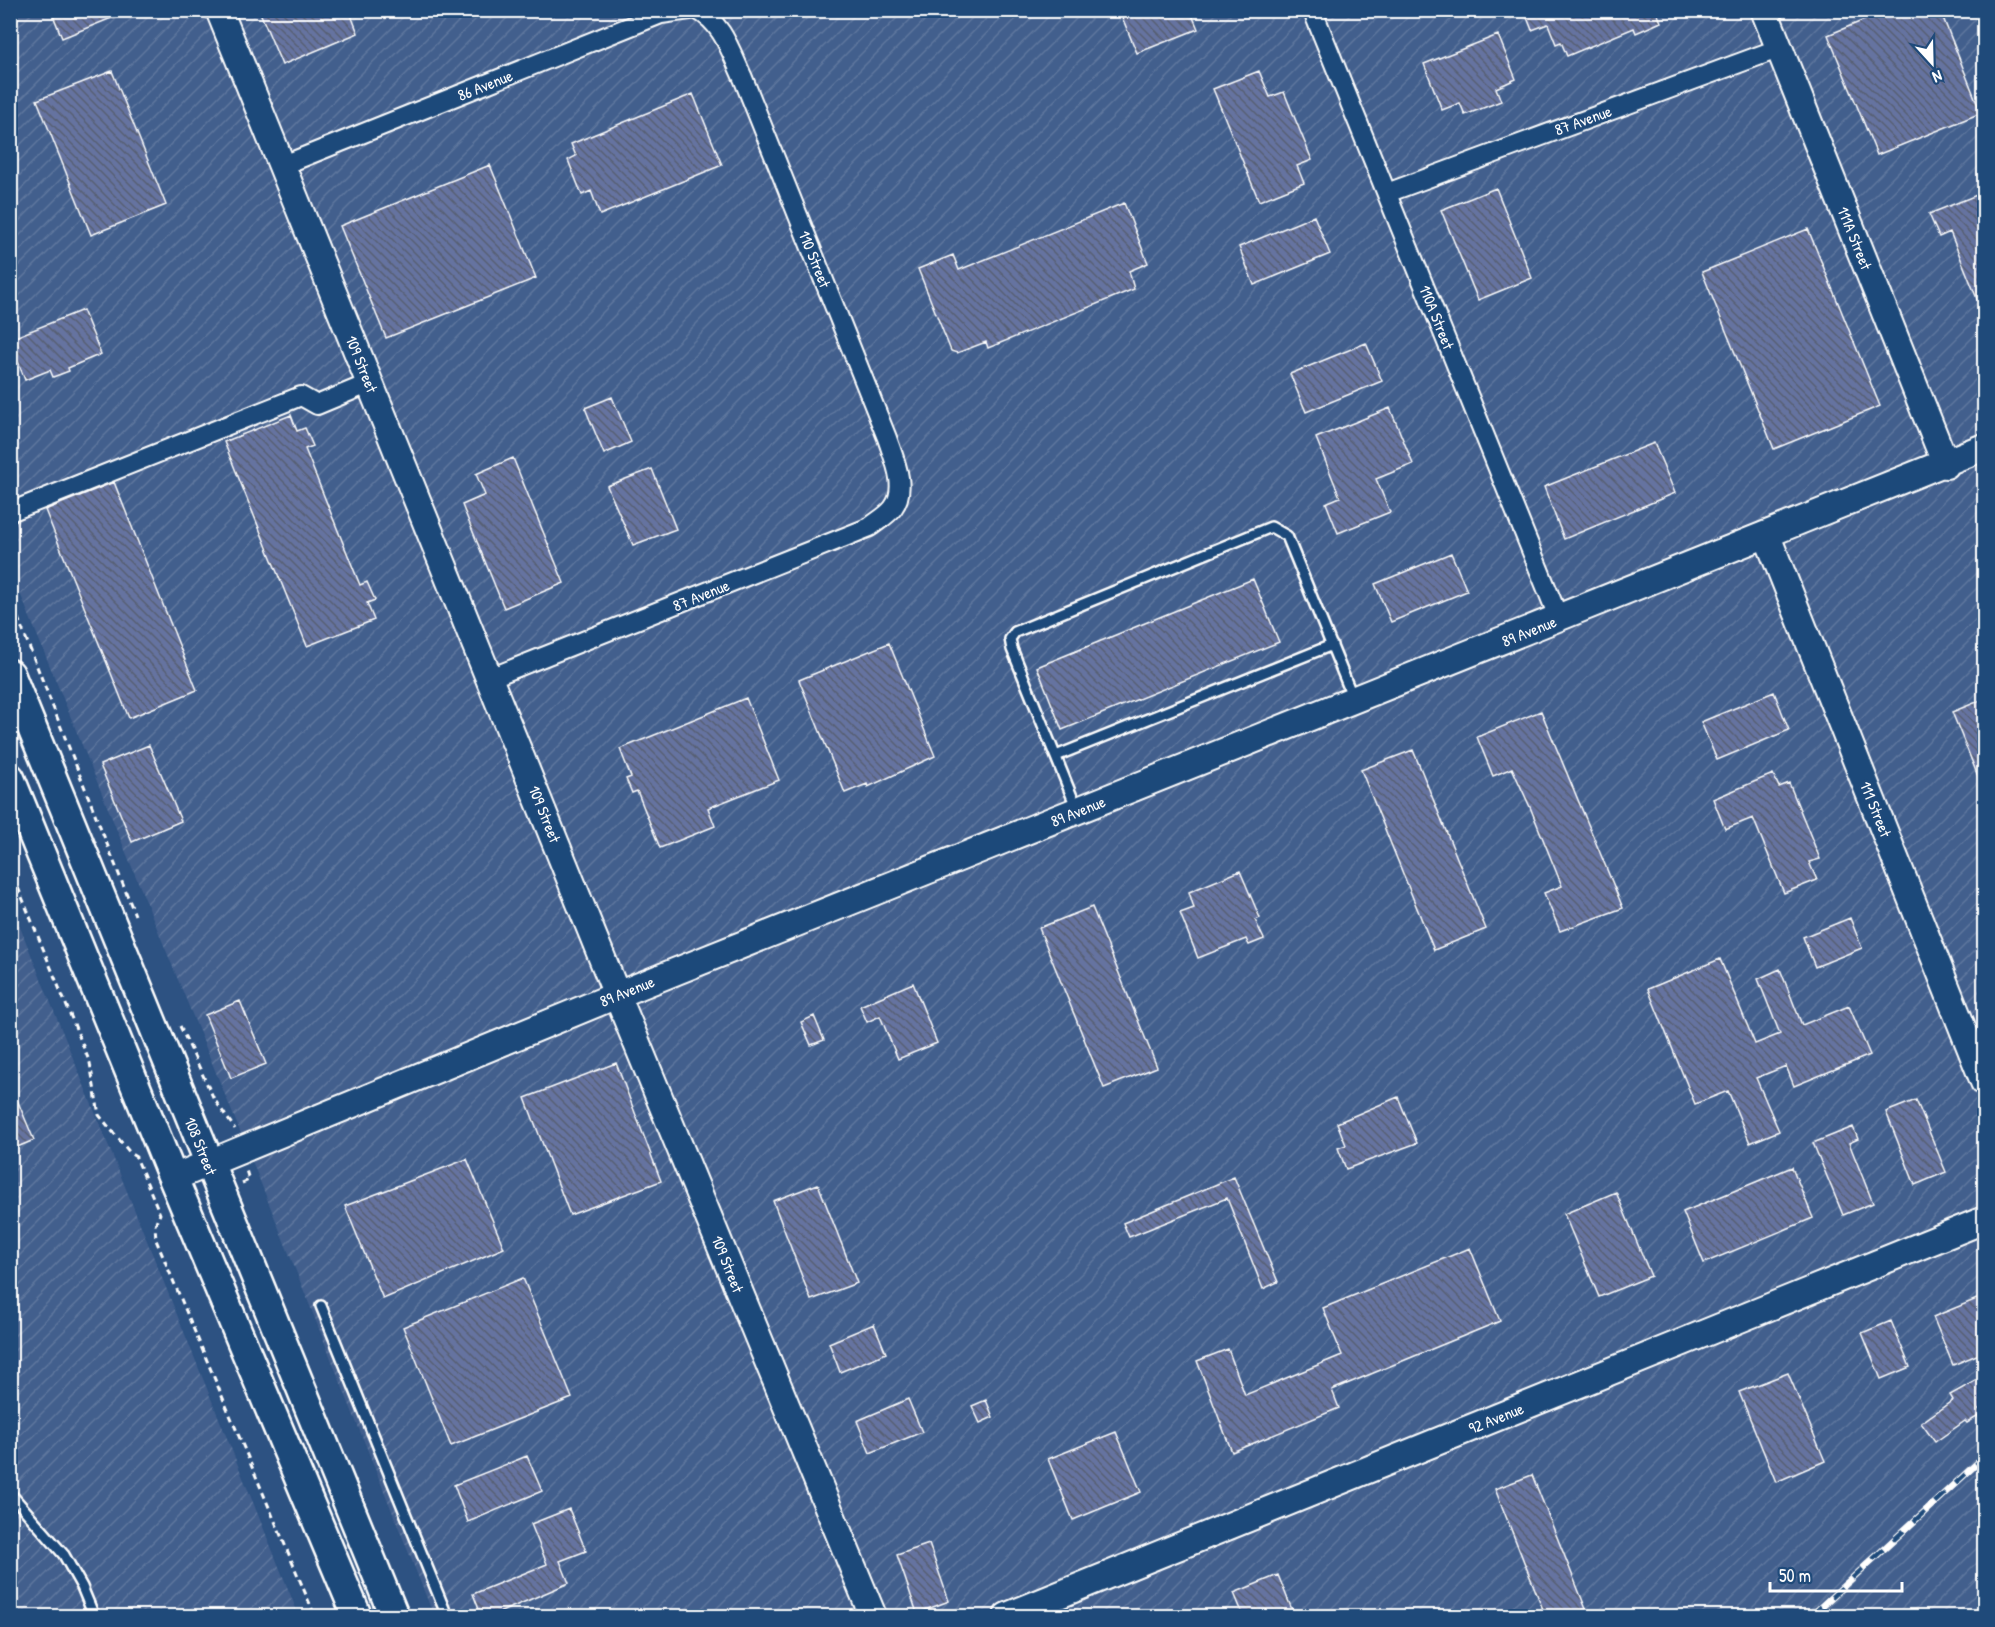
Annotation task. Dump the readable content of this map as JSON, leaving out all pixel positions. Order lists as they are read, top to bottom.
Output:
{
  "streets": {
    "main road": ["108 Street"],
    "street": [
      "86 Avenue",
      "87 Avenue",
      "111A Street",
      "110 Street",
      "110A Street",
      "109 Street",
      "89 Avenue",
      "111 Street",
      "92 Avenue"
    ]
  },
  "crossings": [
    ["86 Avenue", "109 Street"],
    ["87 Avenue", "111A Street"],
    ["87 Avenue", "110 Street"],
    ["87 Avenue", "110A Street"],
    ["87 Avenue", "109 Street"],
    ["111A Street", "89 Avenue"],
    ["110A Street", "89 Avenue"],
    ["109 Street", "89 Avenue"],
    ["89 Avenue", "111 Street"],
    ["89 Avenue", "108 Street"]
  ],
  "scale_bar": "50 m",
  "north": "bottom"
}
